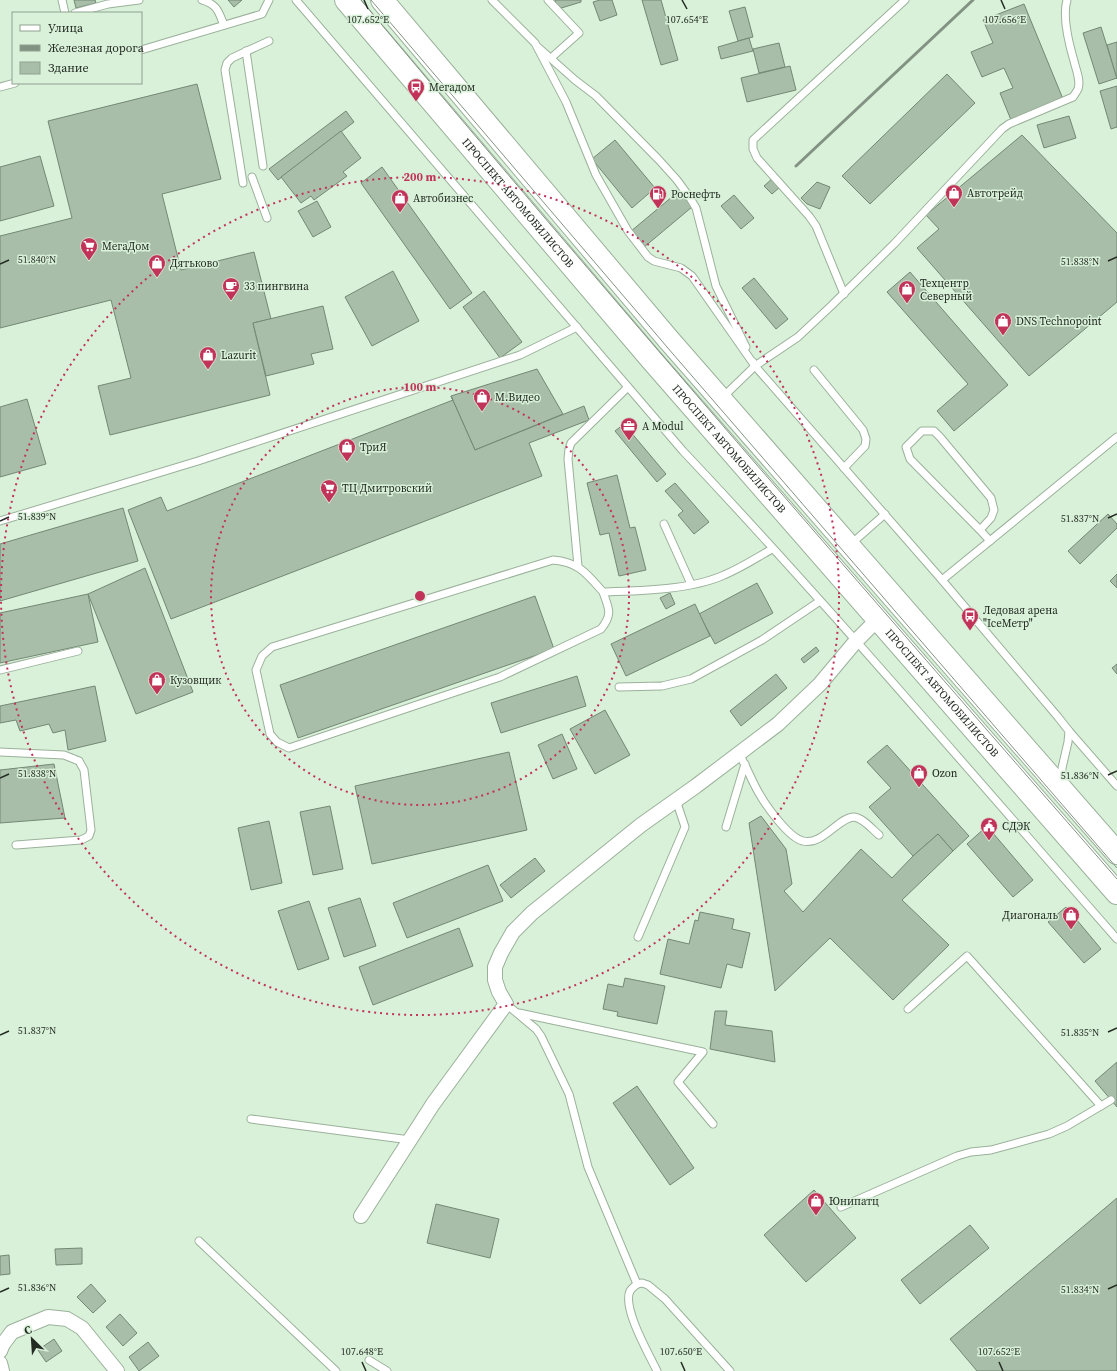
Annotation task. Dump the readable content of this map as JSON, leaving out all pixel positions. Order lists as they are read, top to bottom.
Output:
{
  "streets": {
    "main road": ["ПРОСПЕКТ АВТОМОБИЛИСТОВ"]
  },
  "places": {
    "bus stop": ["Мегадом", "Ледовая арена \"IceМетр\""],
    "shop": [
      "Автотрейд",
      "Автобизнес",
      "Дятьково",
      "Техцентр Северный",
      "DNS Technopoint",
      "Lazurit",
      "М.Видео",
      "ТриЯ",
      "Кузовщик",
      "Ozon",
      "Диагональ",
      "Юнипатц"
    ],
    "fuel station": ["Роснефть"],
    "supermarket": ["МегаДом", "ТЦ Дмитровский"],
    "cafe": ["33 пингвина"],
    "office": ["A Modul"],
    "public building": ["СДЭК"]
  },
  "legend": ["Улица", "Железная дорога", "Здание"],
  "north": "top left",
  "coordinates": [
    "107.652°E",
    "107.656°E",
    "107.654°E",
    "51.840°N",
    "51.838°N",
    "51.839°N",
    "51.837°N",
    "51.836°N",
    "51.835°N",
    "51.834°N",
    "107.648°E",
    "107.650°E"
  ],
  "rings": ["200 m", "100 m"]
}
